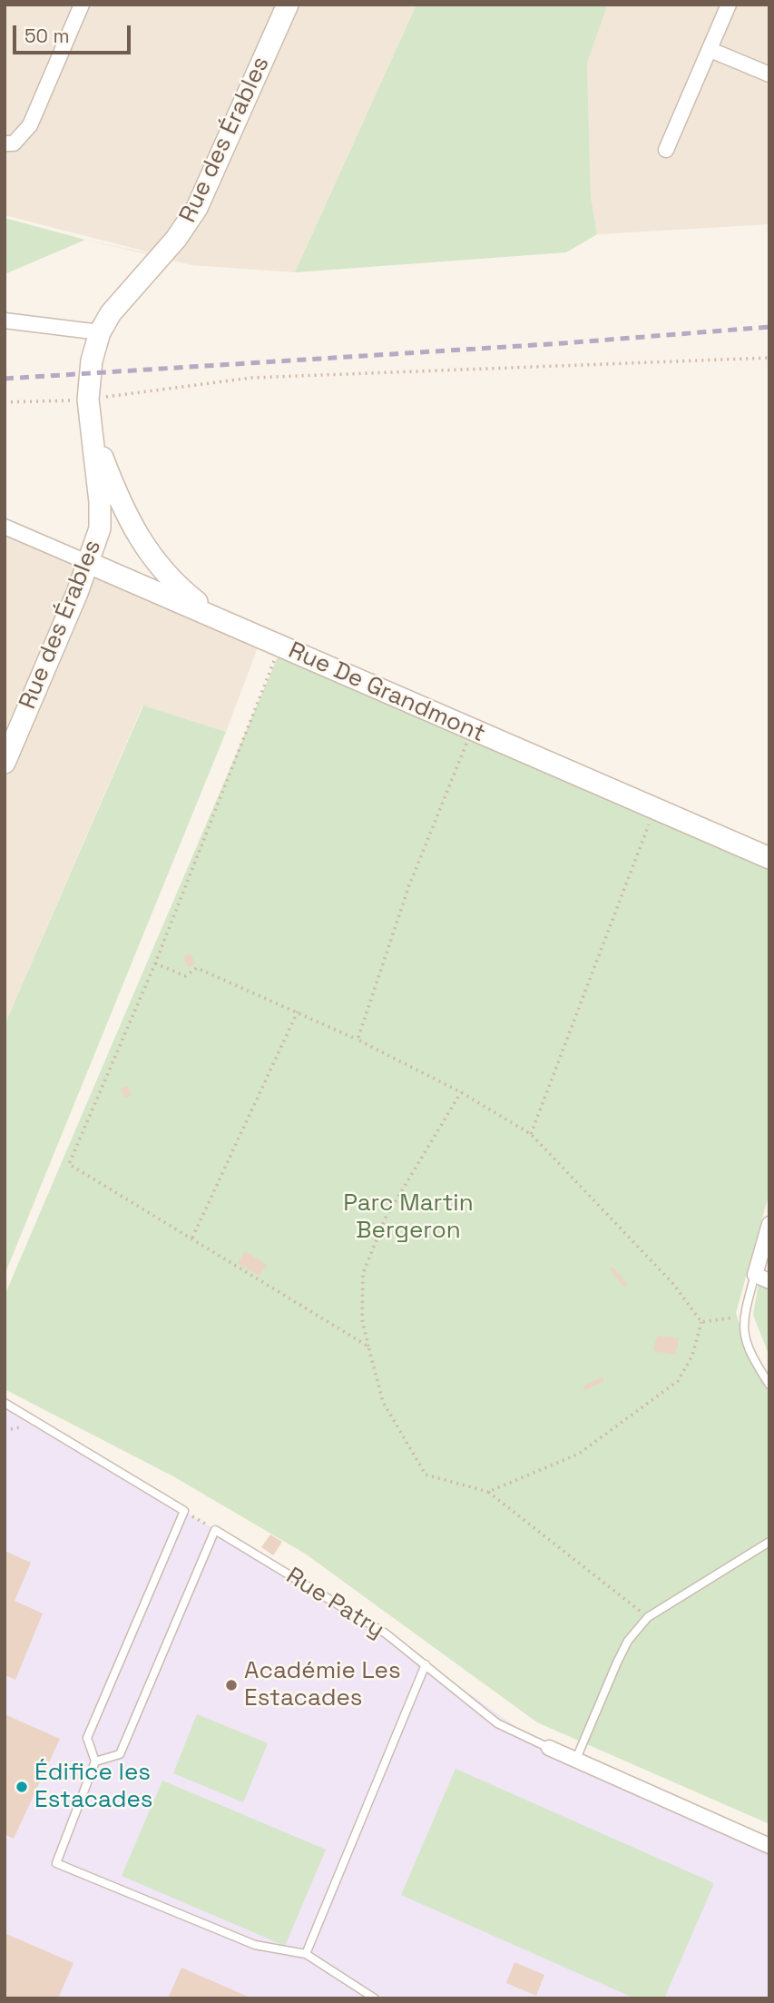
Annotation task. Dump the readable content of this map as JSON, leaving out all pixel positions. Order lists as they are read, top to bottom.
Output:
{
  "streets": {
    "street": ["Rue des Érables", "Rue De Grandmont", "Rue Patry"]
  },
  "crossings": [
    ["Rue des Érables", "Rue De Grandmont"]
  ],
  "parks": ["Parc Martin Bergeron"],
  "places": ["Académie Les Estacades", "Édifice les Estacades"],
  "scale_bar": "50 m"
}
